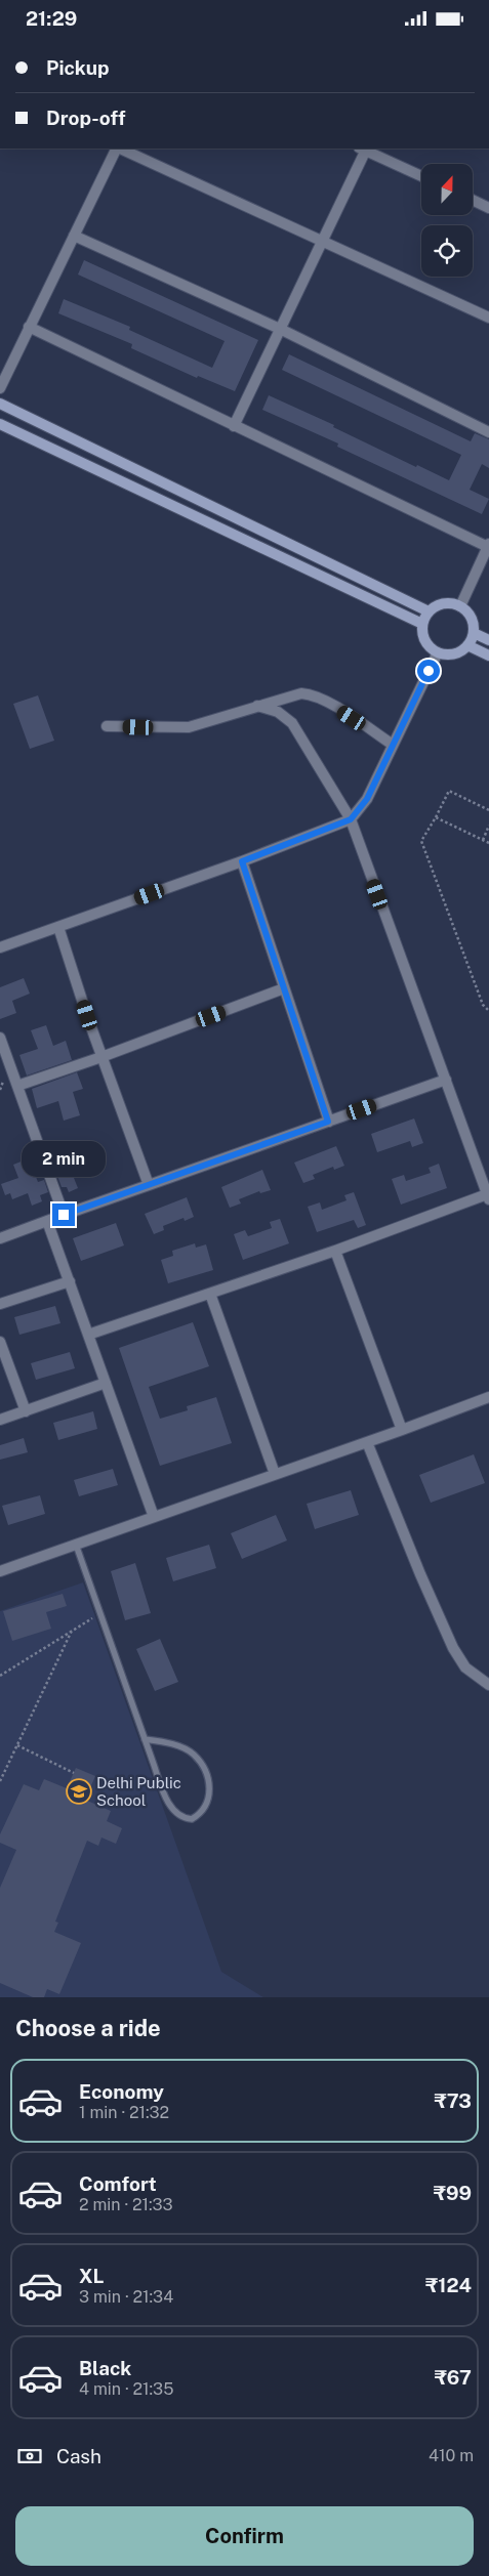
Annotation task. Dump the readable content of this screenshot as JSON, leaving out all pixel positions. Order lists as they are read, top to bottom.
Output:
{
  "places": {
    "school or university": ["Delhi Public School"]
  },
  "north": "top",
  "page": {
    "status": "21:29",
    "banner": ["Pickup", "Drop-off"],
    "bubble": "2 min",
    "heading": "Choose a ride",
    "list": [
      {
        "name": "Economy",
        "note": "1 min · 21:32",
        "value": "₹73"
      },
      {
        "name": "Comfort",
        "note": "2 min · 21:33",
        "value": "₹99"
      },
      {
        "name": "XL",
        "note": "3 min · 21:34",
        "value": "₹124"
      },
      {
        "name": "Black",
        "note": "4 min · 21:35",
        "value": "₹67"
      }
    ],
    "pay": ["Cash", "410 m"],
    "buttons": "Confirm"
  }
}
